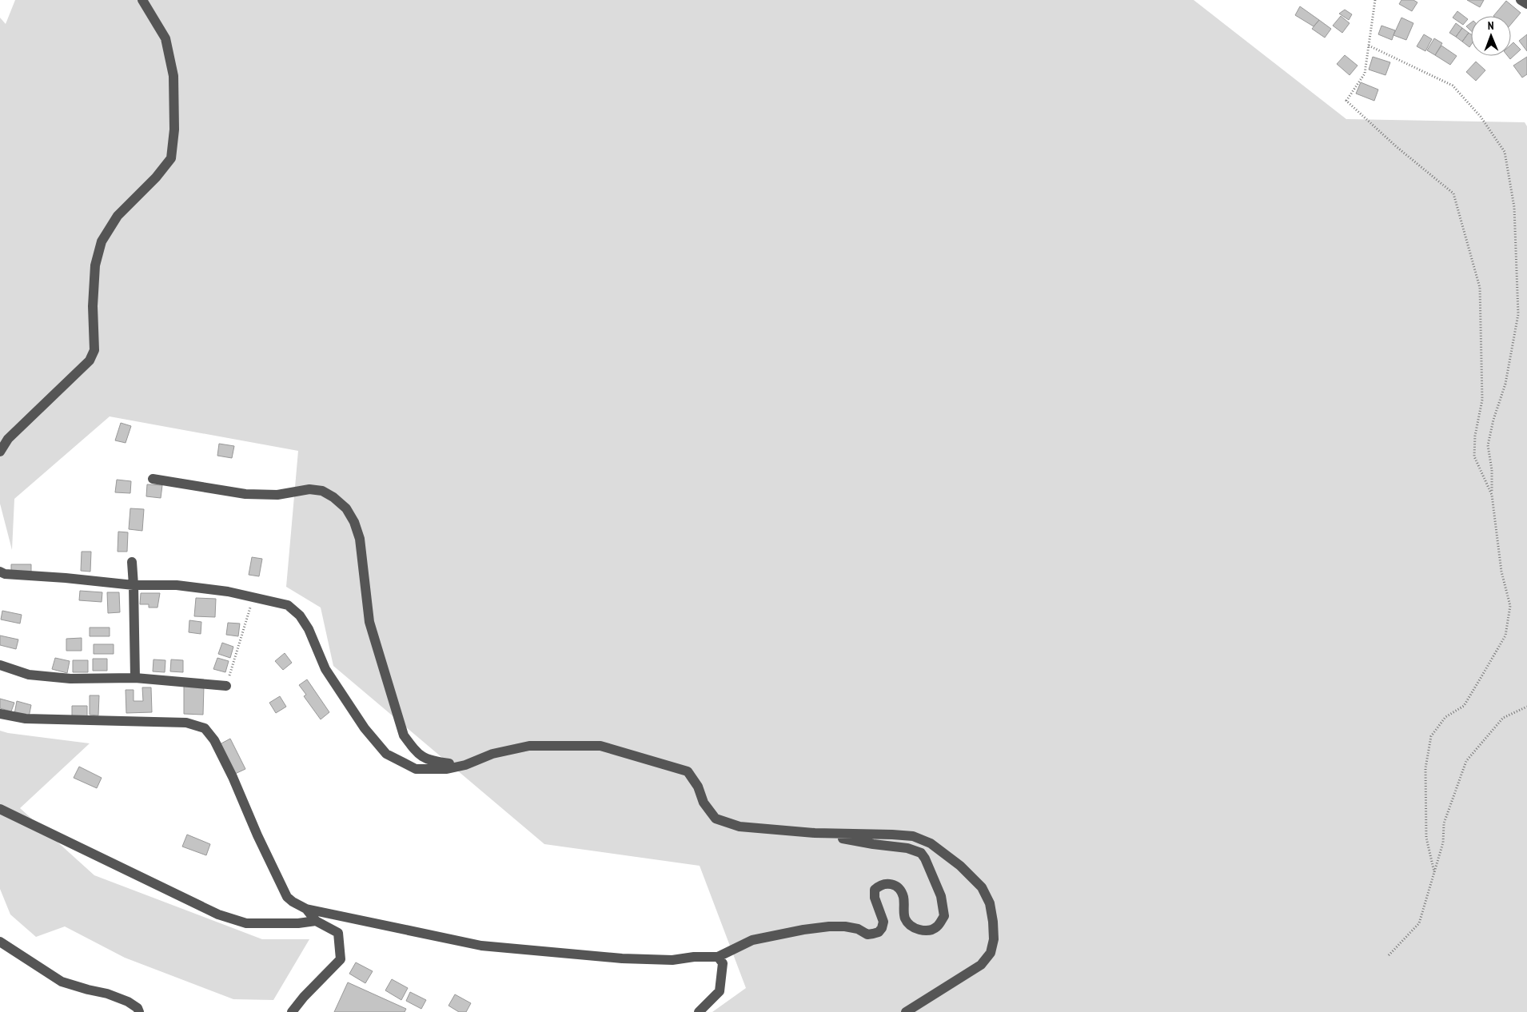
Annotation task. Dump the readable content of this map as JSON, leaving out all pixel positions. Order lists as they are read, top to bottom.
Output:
{
  "north": "top"
}
